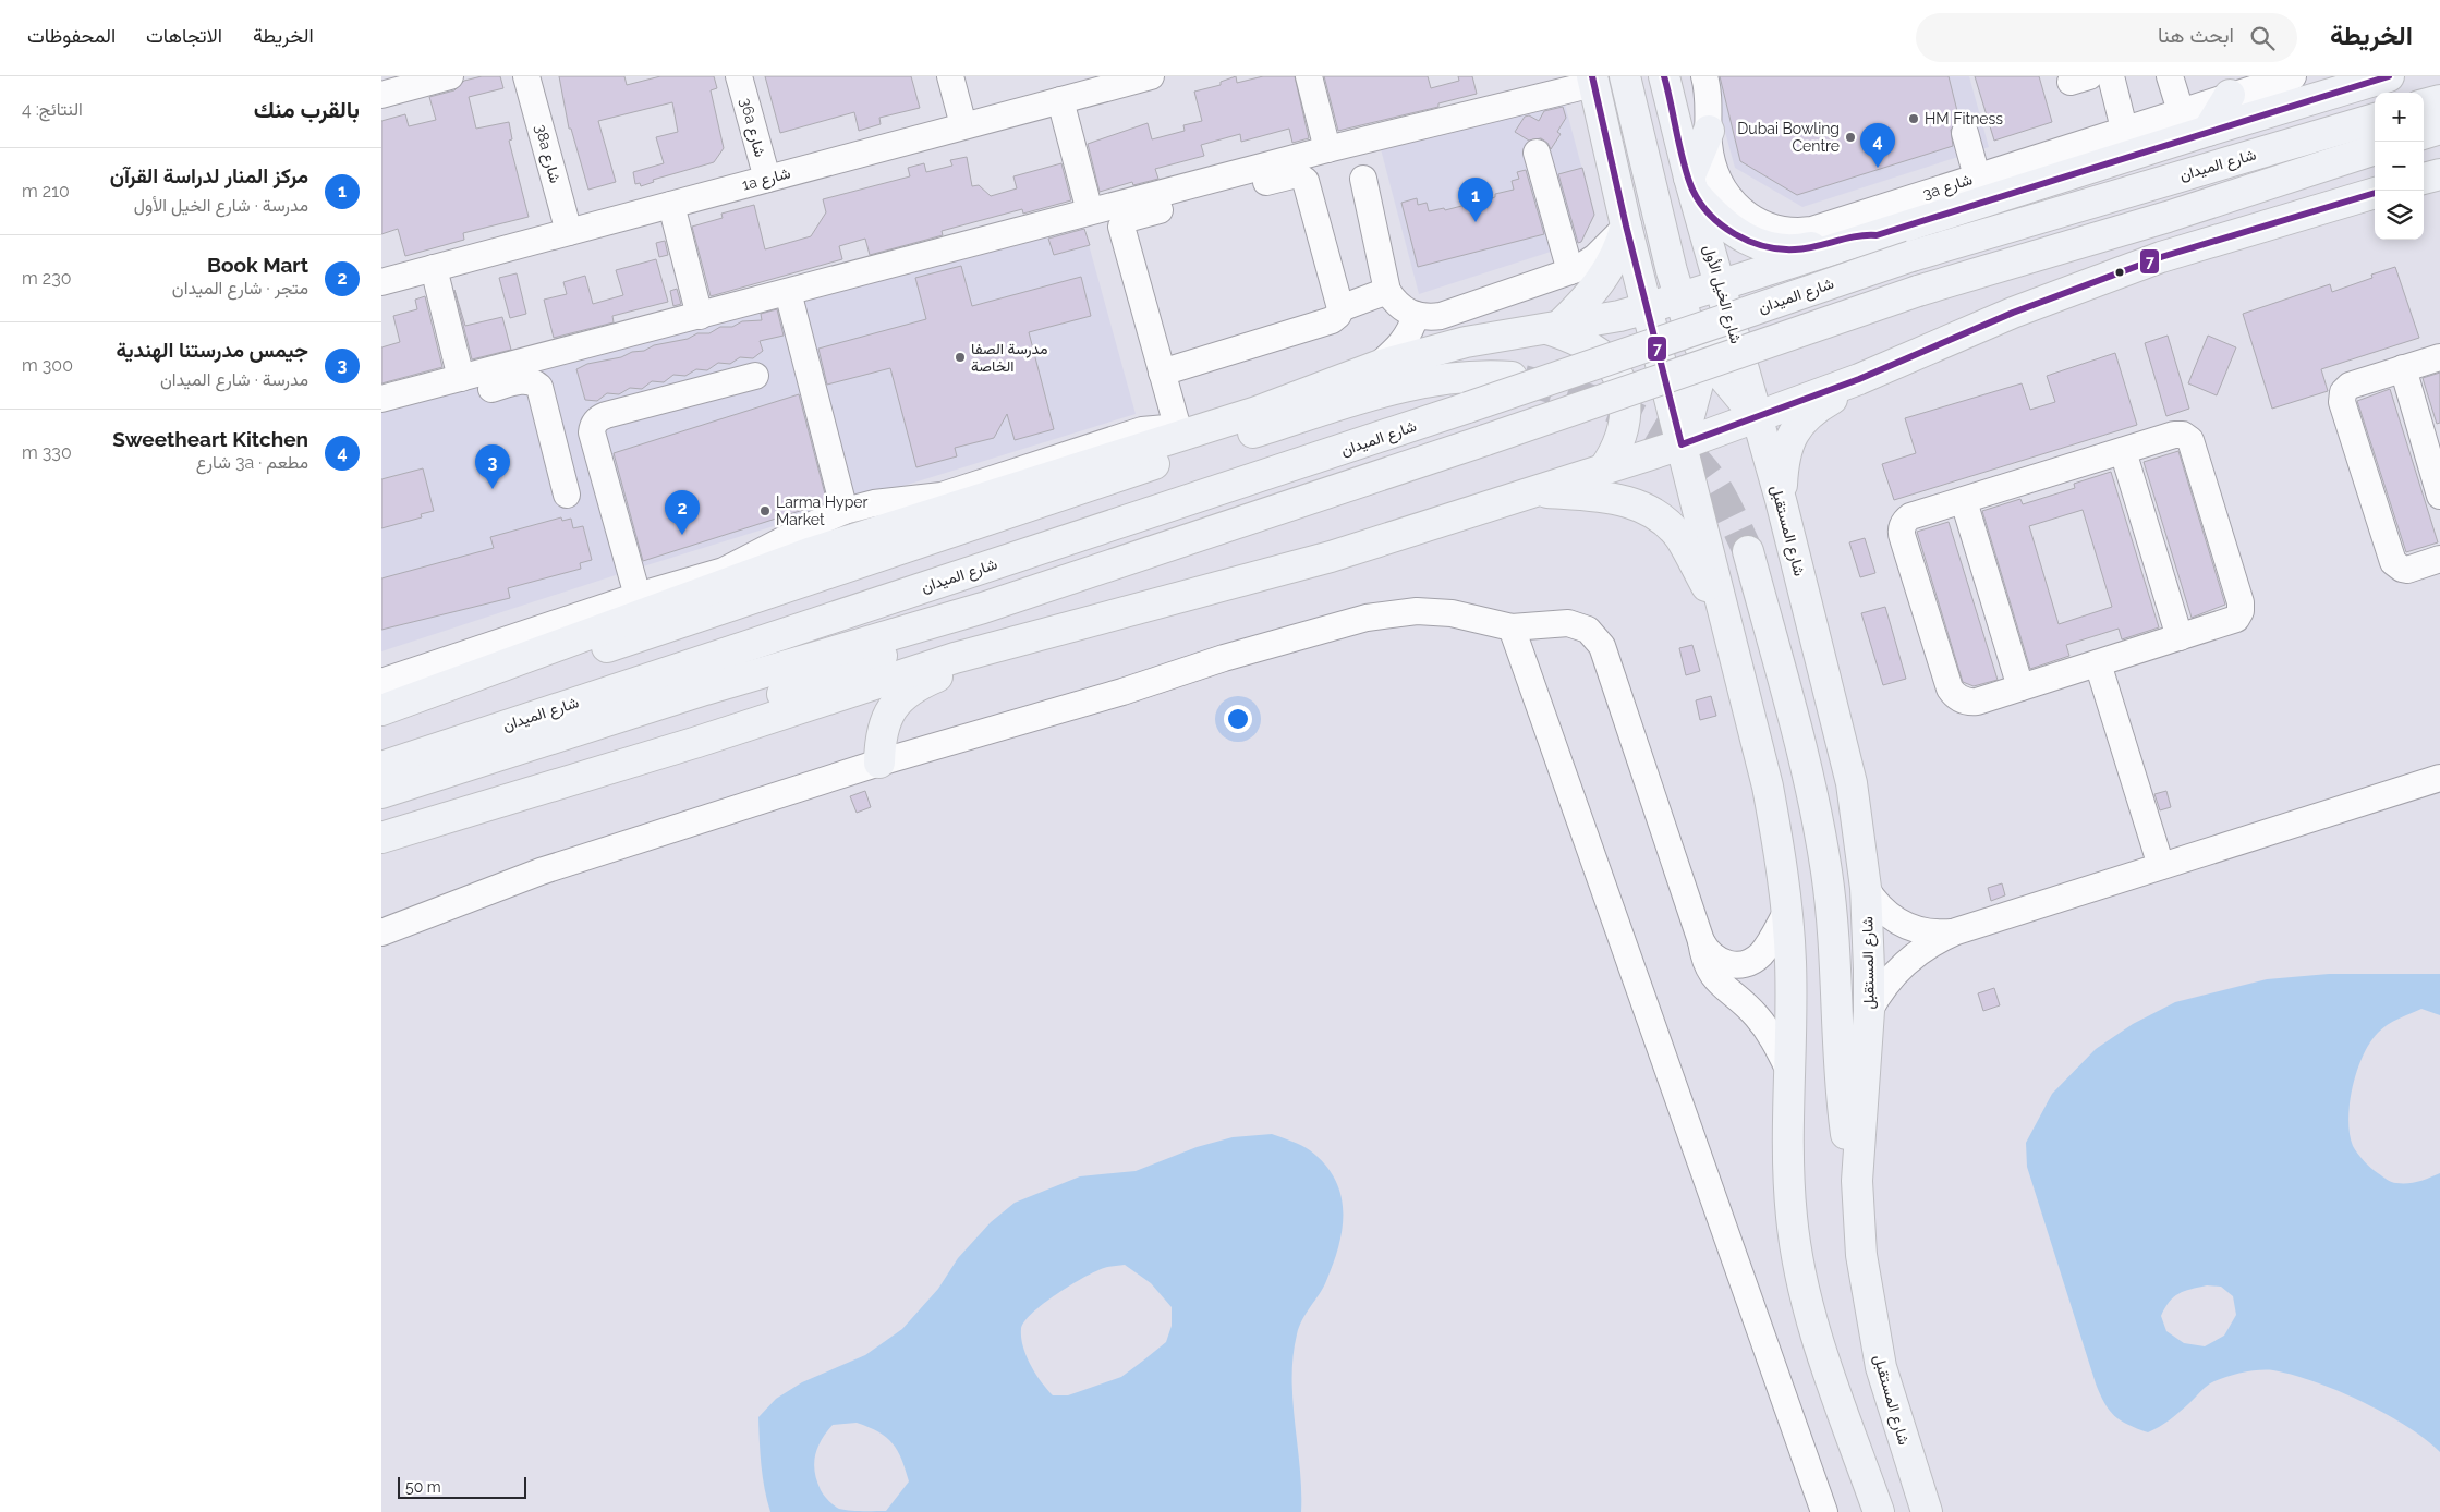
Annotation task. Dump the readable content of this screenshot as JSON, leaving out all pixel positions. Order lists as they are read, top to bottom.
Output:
{
  "streets": {
    "main road": ["شارع الميدان", "شارع الخيل الأول", "شارع المستقبل"],
    "street": [
      "36a شارع",
      "38a شارع",
      "1a شارع",
      "3a شارع"
    ]
  },
  "crossings": [
    ["36a شارع", "1a شارع"],
    ["38a شارع", "1a شارع"],
    ["شارع الخيل الأول", "شارع المستقبل"]
  ],
  "places": [
    "HM Fitness",
    "Dubai Bowling Centre",
    "مدرسة الصفا الخاصة",
    "Larma Hyper Market"
  ],
  "lines": ["transit line 7"],
  "scale_bar": "50 m",
  "page": {
    "header": "الخريطة",
    "search": "ابحث هنا",
    "nav": ["الخريطة", "الاتجاهات", "المحفوظات"],
    "heading": ["بالقرب منك", "النتائج: 4"],
    "map_buttons": ["+", "−"],
    "pins": [
      "4",
      "1",
      "3",
      "2"
    ],
    "list": [
      {
        "mark": "1",
        "name": "مركز المنار لدراسة القرآن",
        "note": "مدرسة · شارع الخيل الأول",
        "value": "210 m"
      },
      {
        "mark": "2",
        "name": "Book Mart",
        "note": "متجر · شارع الميدان",
        "value": "230 m"
      },
      {
        "mark": "3",
        "name": "جيمس مدرستنا الهندية",
        "note": "مدرسة · شارع الميدان",
        "value": "300 m"
      },
      {
        "mark": "4",
        "name": "Sweetheart Kitchen",
        "note": "مطعم · 3a شارع",
        "value": "330 m"
      }
    ],
    "scale": "50 m"
  }
}
